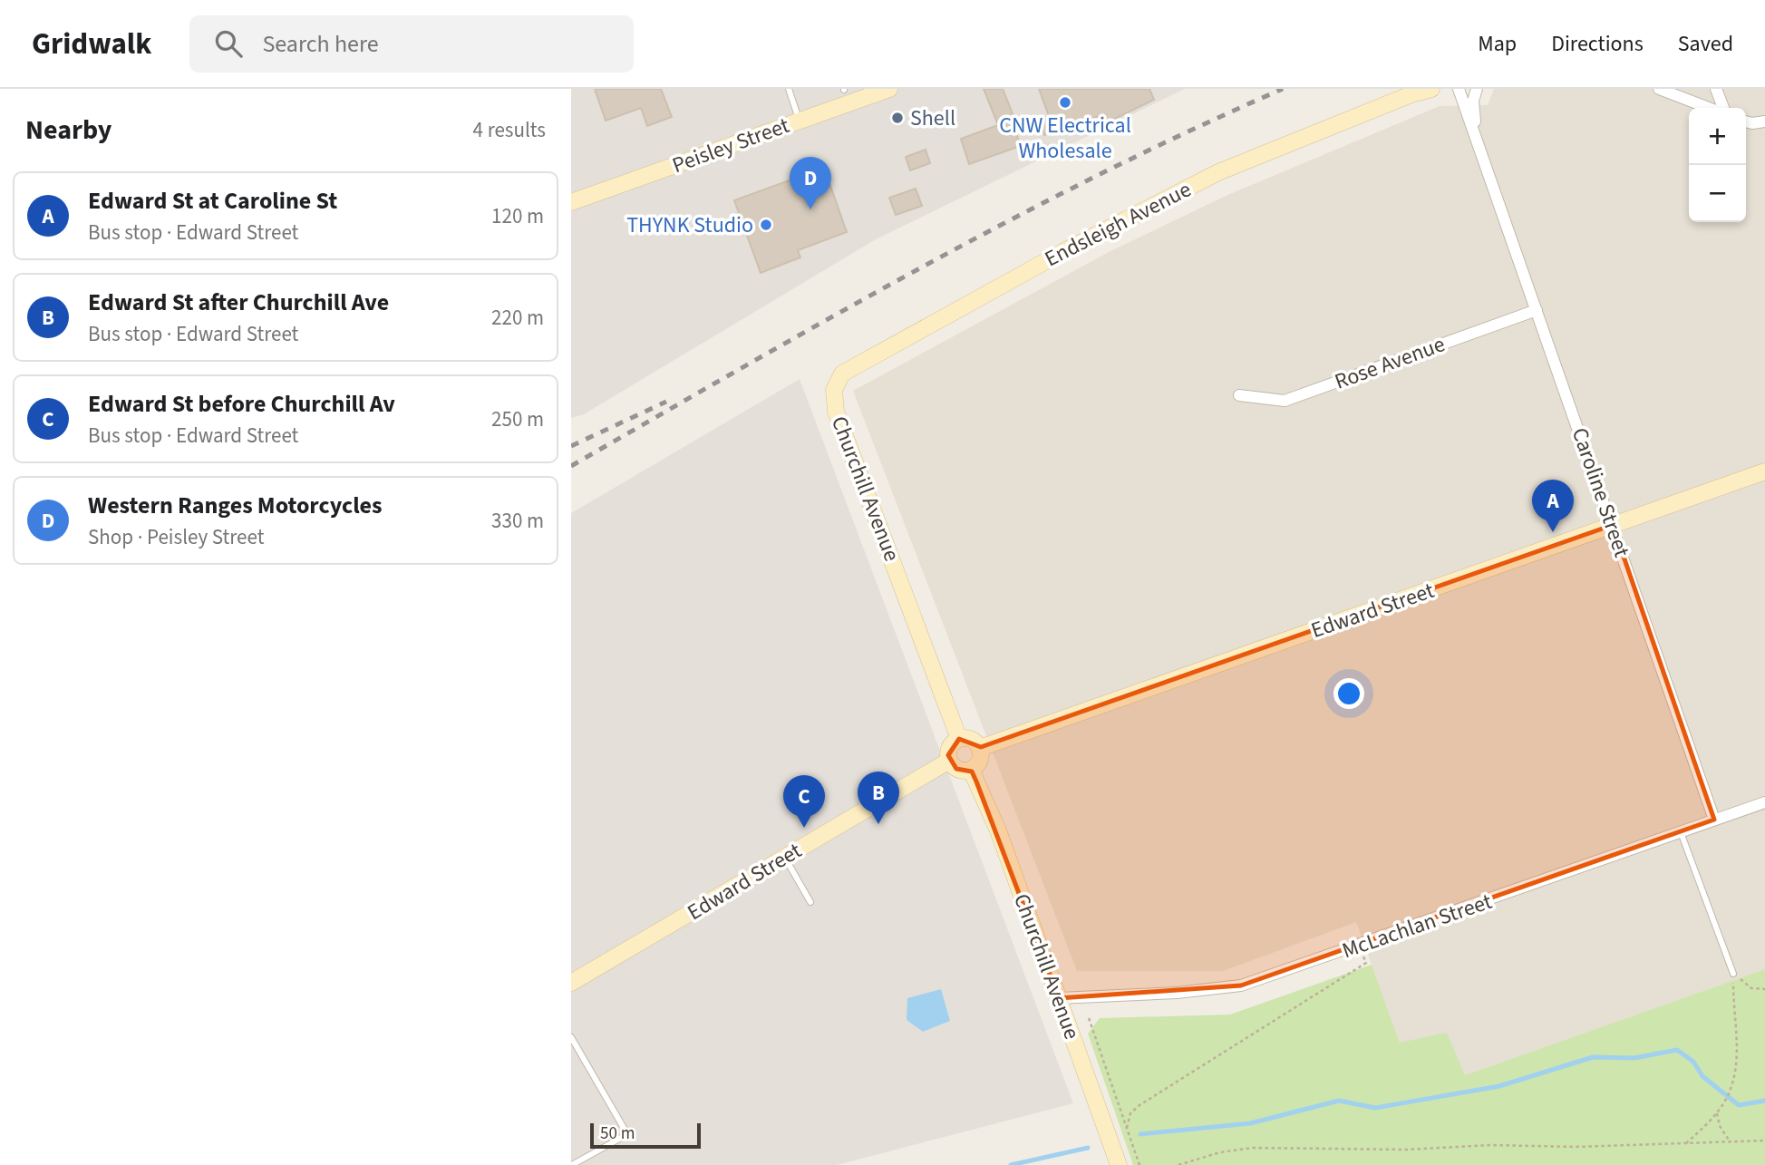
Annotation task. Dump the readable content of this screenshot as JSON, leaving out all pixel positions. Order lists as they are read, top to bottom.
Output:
{
  "streets": {
    "street": [
      "Peisley Street",
      "Endsleigh Avenue",
      "Rose Avenue",
      "Churchill Avenue",
      "Caroline Street",
      "Edward Street",
      "McLachlan Street"
    ]
  },
  "crossings": [
    ["Endsleigh Avenue", "Churchill Avenue"],
    ["Rose Avenue", "Caroline Street"],
    ["Churchill Avenue", "Edward Street"],
    ["Churchill Avenue", "McLachlan Street"],
    ["Caroline Street", "Edward Street"],
    ["Caroline Street", "McLachlan Street"]
  ],
  "places": ["CNW Electrical Wholesale", "Shell", "THYNK Studio"],
  "scale_bar": "50 m",
  "page": {
    "header": "Gridwalk",
    "search": "Search here",
    "nav": ["Map", "Directions", "Saved"],
    "heading": ["Nearby", "4 results"],
    "map_buttons": ["+", "−"],
    "pins": [
      "D",
      "A",
      "B",
      "C"
    ],
    "list": [
      {
        "mark": "A",
        "name": "Edward St at Caroline St",
        "note": "Bus stop · Edward Street",
        "value": "120 m"
      },
      {
        "mark": "B",
        "name": "Edward St after Churchill Ave",
        "note": "Bus stop · Edward Street",
        "value": "220 m"
      },
      {
        "mark": "C",
        "name": "Edward St before Churchill Av",
        "note": "Bus stop · Edward Street",
        "value": "250 m"
      },
      {
        "mark": "D",
        "name": "Western Ranges Motorcycles",
        "note": "Shop · Peisley Street",
        "value": "330 m"
      }
    ],
    "scale": "50 m"
  }
}
